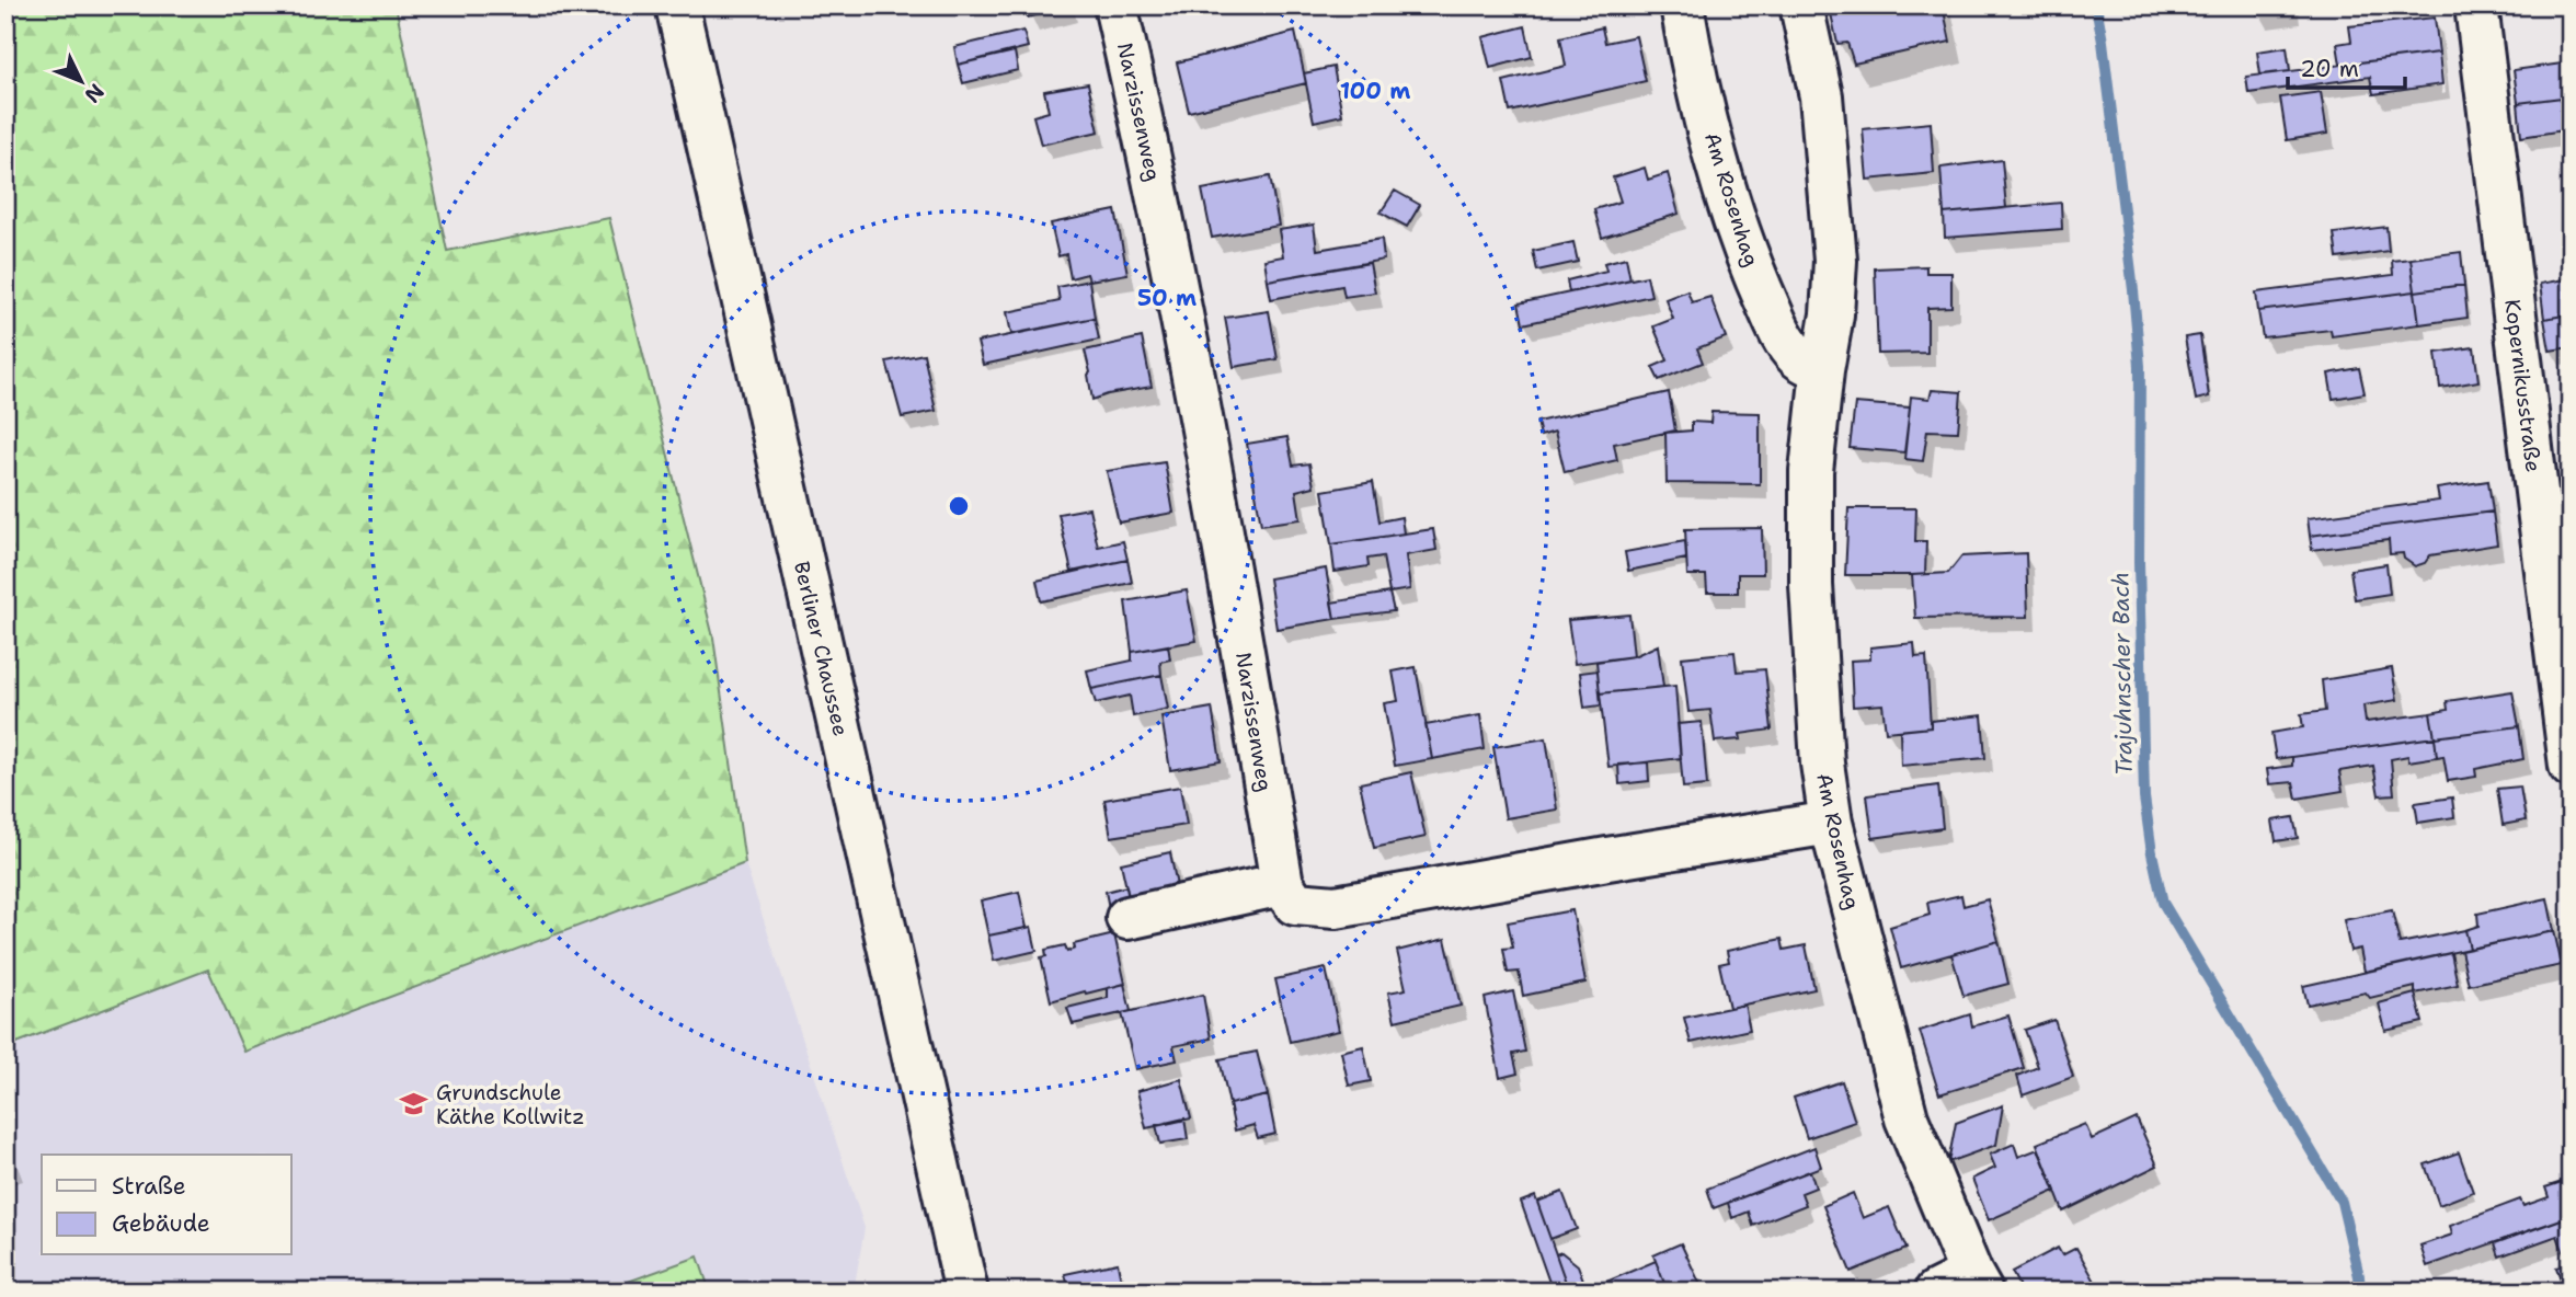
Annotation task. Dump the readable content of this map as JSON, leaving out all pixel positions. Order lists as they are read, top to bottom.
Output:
{
  "streets": {
    "street": [
      "Narzissenweg",
      "Am Rosenhag",
      "Kopernikusstraße",
      "Berliner Chaussee"
    ]
  },
  "water": ["Trajuhnscher Bach"],
  "places": {
    "school or university": ["Grundschule Käthe Kollwitz"]
  },
  "legend": ["Straße", "Gebäude"],
  "scale_bar": "20 m",
  "north": "bottom right",
  "rings": ["100 m", "50 m"]
}
